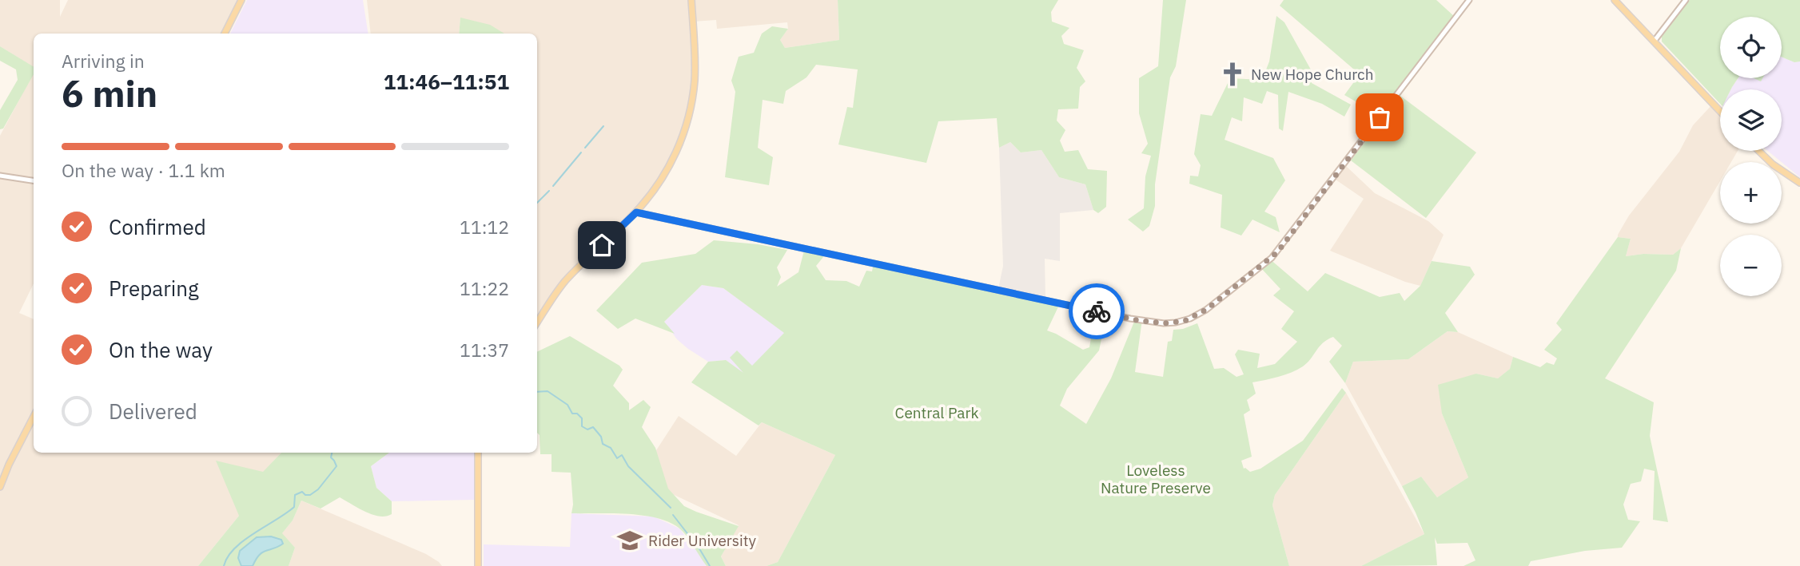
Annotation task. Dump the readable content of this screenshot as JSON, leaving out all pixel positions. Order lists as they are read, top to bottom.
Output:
{
  "parks": ["Central Park", "Loveless Nature Preserve"],
  "places": {
    "church": ["New Hope Church"],
    "school or university": ["Rider University"]
  },
  "page": {
    "map_buttons": ["+", "−"],
    "heading": ["6 min", "Arriving in", "11:46–11:51"],
    "bar": "On the way · 1.1 km",
    "list": [
      ["Confirmed", "11:12"],
      ["Preparing", "11:22"],
      ["On the way", "11:37"],
      "Delivered"
    ]
  }
}
